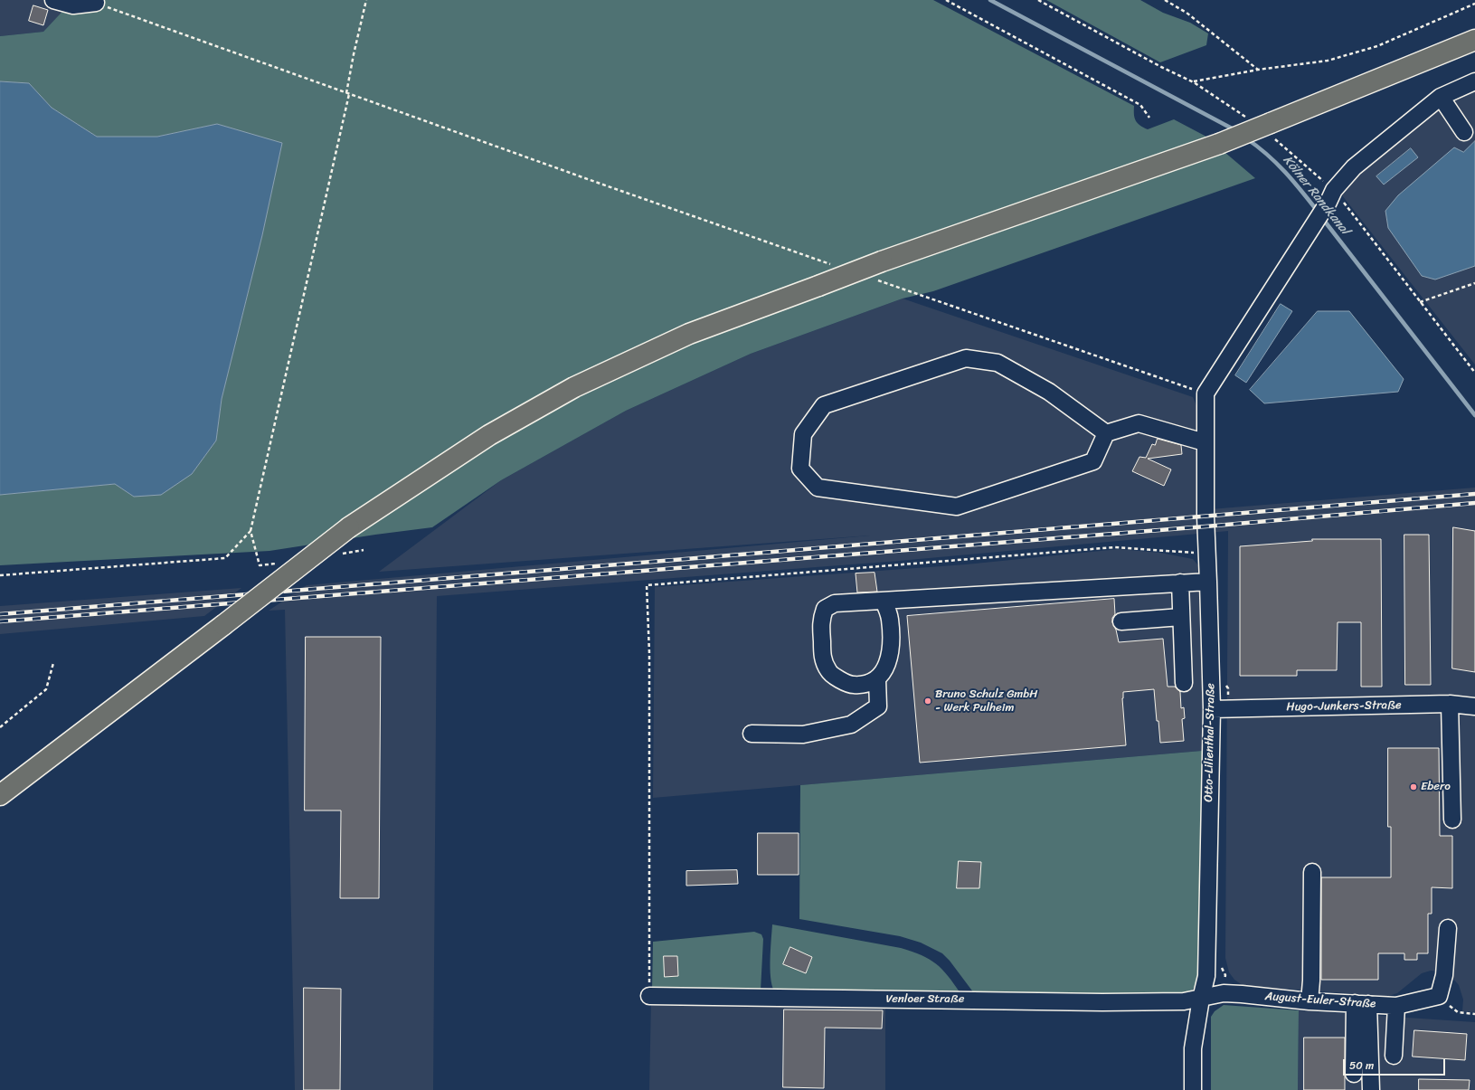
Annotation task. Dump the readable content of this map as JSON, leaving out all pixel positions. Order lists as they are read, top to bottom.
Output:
{
  "streets": {
    "street": [
      "Hugo-Junkers-Straße",
      "Otto-Lilienthal-Straße",
      "Venloer Straße",
      "August-Euler-Straße"
    ]
  },
  "crossings": [
    ["Hugo-Junkers-Straße", "Otto-Lilienthal-Straße"],
    ["Otto-Lilienthal-Straße", "Venloer Straße"],
    ["Otto-Lilienthal-Straße", "August-Euler-Straße"],
    ["Venloer Straße", "August-Euler-Straße"]
  ],
  "water": ["Kölner Randkanal"],
  "places": ["Bruno Schulz GmbH - Werk Pulheim", "Ebero"],
  "scale_bar": "50 m"
}
